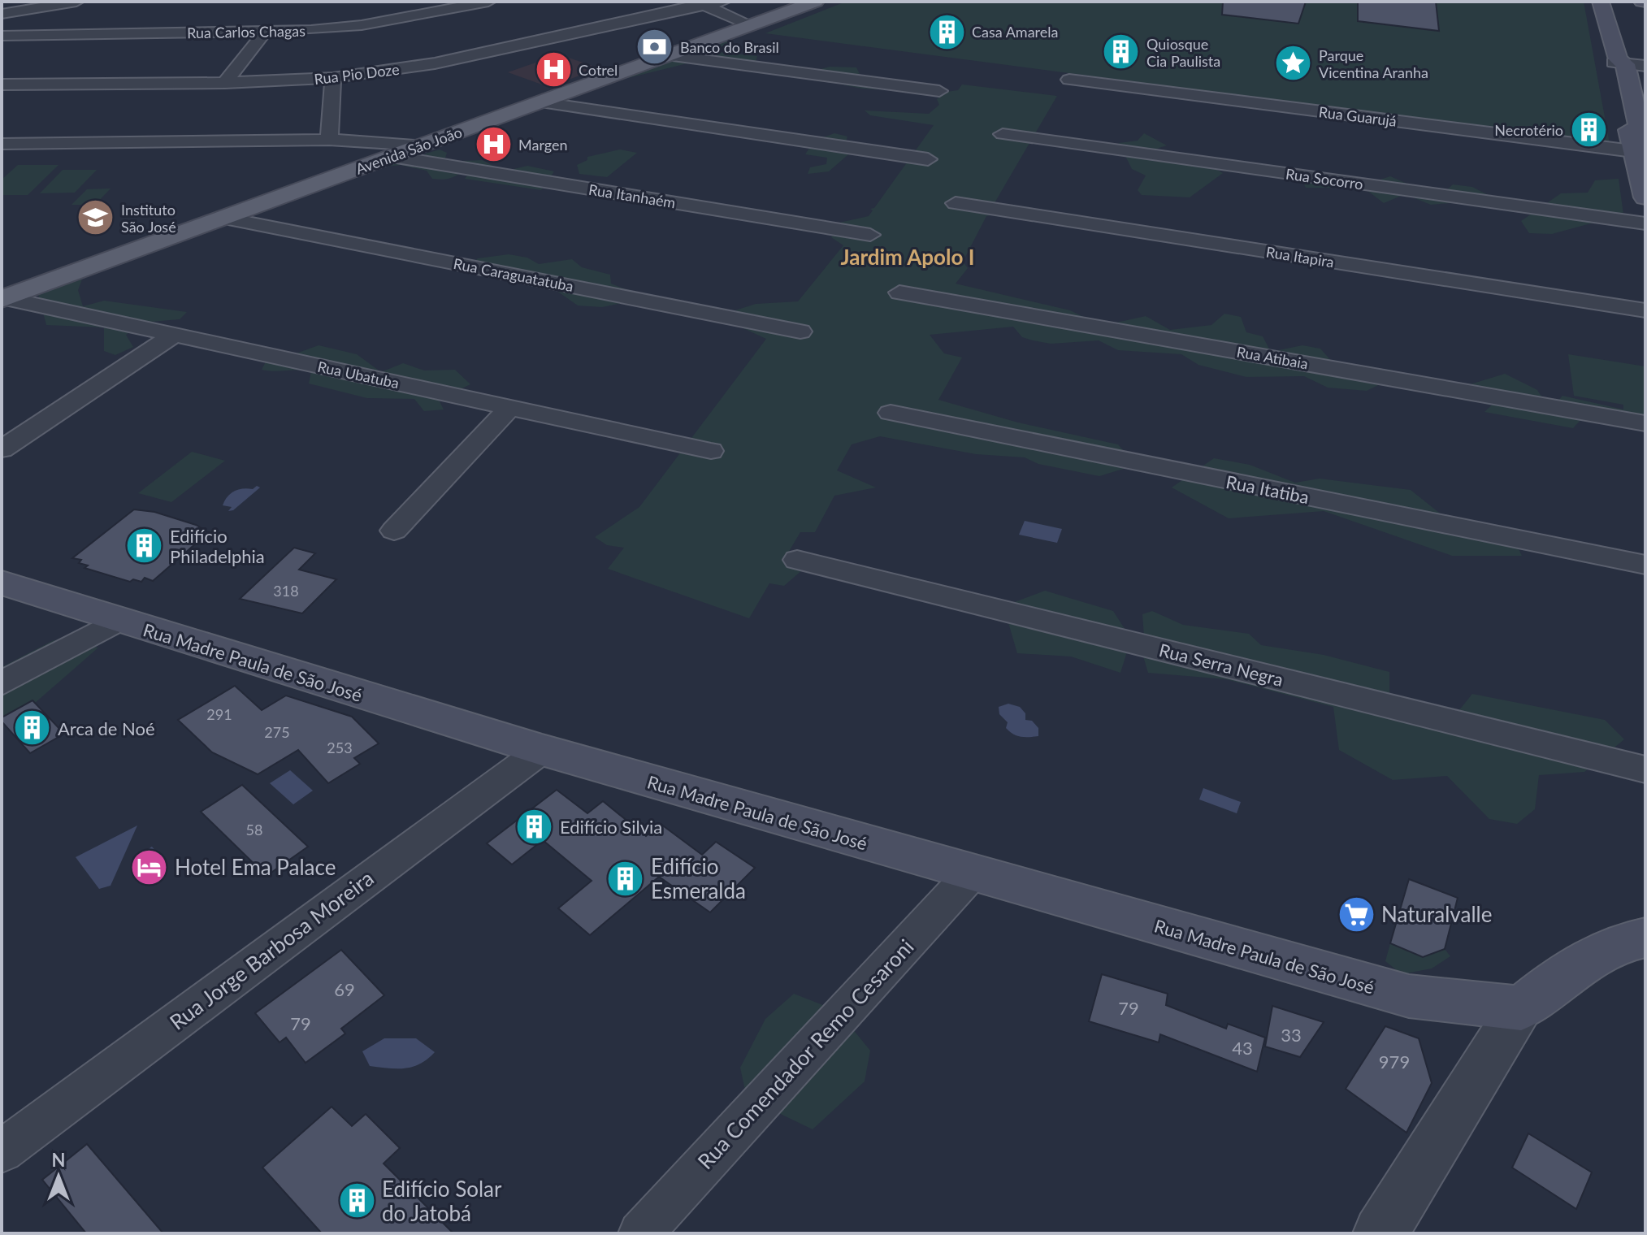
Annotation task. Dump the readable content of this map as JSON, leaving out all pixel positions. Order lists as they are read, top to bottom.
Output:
{
  "streets": {
    "main road": ["Avenida São João", "Rua Madre Paula de São José"],
    "street": [
      "Rua Carlos Chagas",
      "Rua Pio Doze",
      "Rua Guarujá",
      "Rua Socorro",
      "Rua Itanhaém",
      "Rua Itapira",
      "Rua Caraguatatuba",
      "Rua Atibaia",
      "Rua Ubatuba",
      "Rua Itatiba",
      "Rua Serra Negra",
      "Rua Jorge Barbosa Moreira",
      "Rua Comendador Remo Cesaroni"
    ]
  },
  "crossings": [
    ["Avenida São João", "Rua Itanhaém"],
    ["Avenida São João", "Rua Caraguatatuba"],
    ["Avenida São João", "Rua Ubatuba"],
    ["Rua Madre Paula de São José", "Rua Jorge Barbosa Moreira"],
    ["Rua Madre Paula de São José", "Rua Comendador Remo Cesaroni"]
  ],
  "districts": ["Jardim Apolo I"],
  "places": {
    "building": [
      "Casa Amarela",
      "Quiosque Cia Paulista",
      "Necrotério",
      "Edifício Philadelphia",
      "Arca de Noé",
      "Edifício Silvia",
      "Edifício Esmeralda",
      "Edifício Solar do Jatobá"
    ],
    "bank": ["Banco do Brasil"],
    "place": ["Parque Vicentina Aranha"],
    "hospital": ["Cotrel", "Margen"],
    "school or university": ["Instituto São José"],
    "hotel": ["Hotel Ema Palace"],
    "supermarket": ["Naturalvalle"]
  },
  "house_numbers": [
    "318",
    "291",
    "275",
    "253",
    "58",
    "69",
    "79",
    "79",
    "33",
    "43",
    "979"
  ],
  "north": "top"
}
